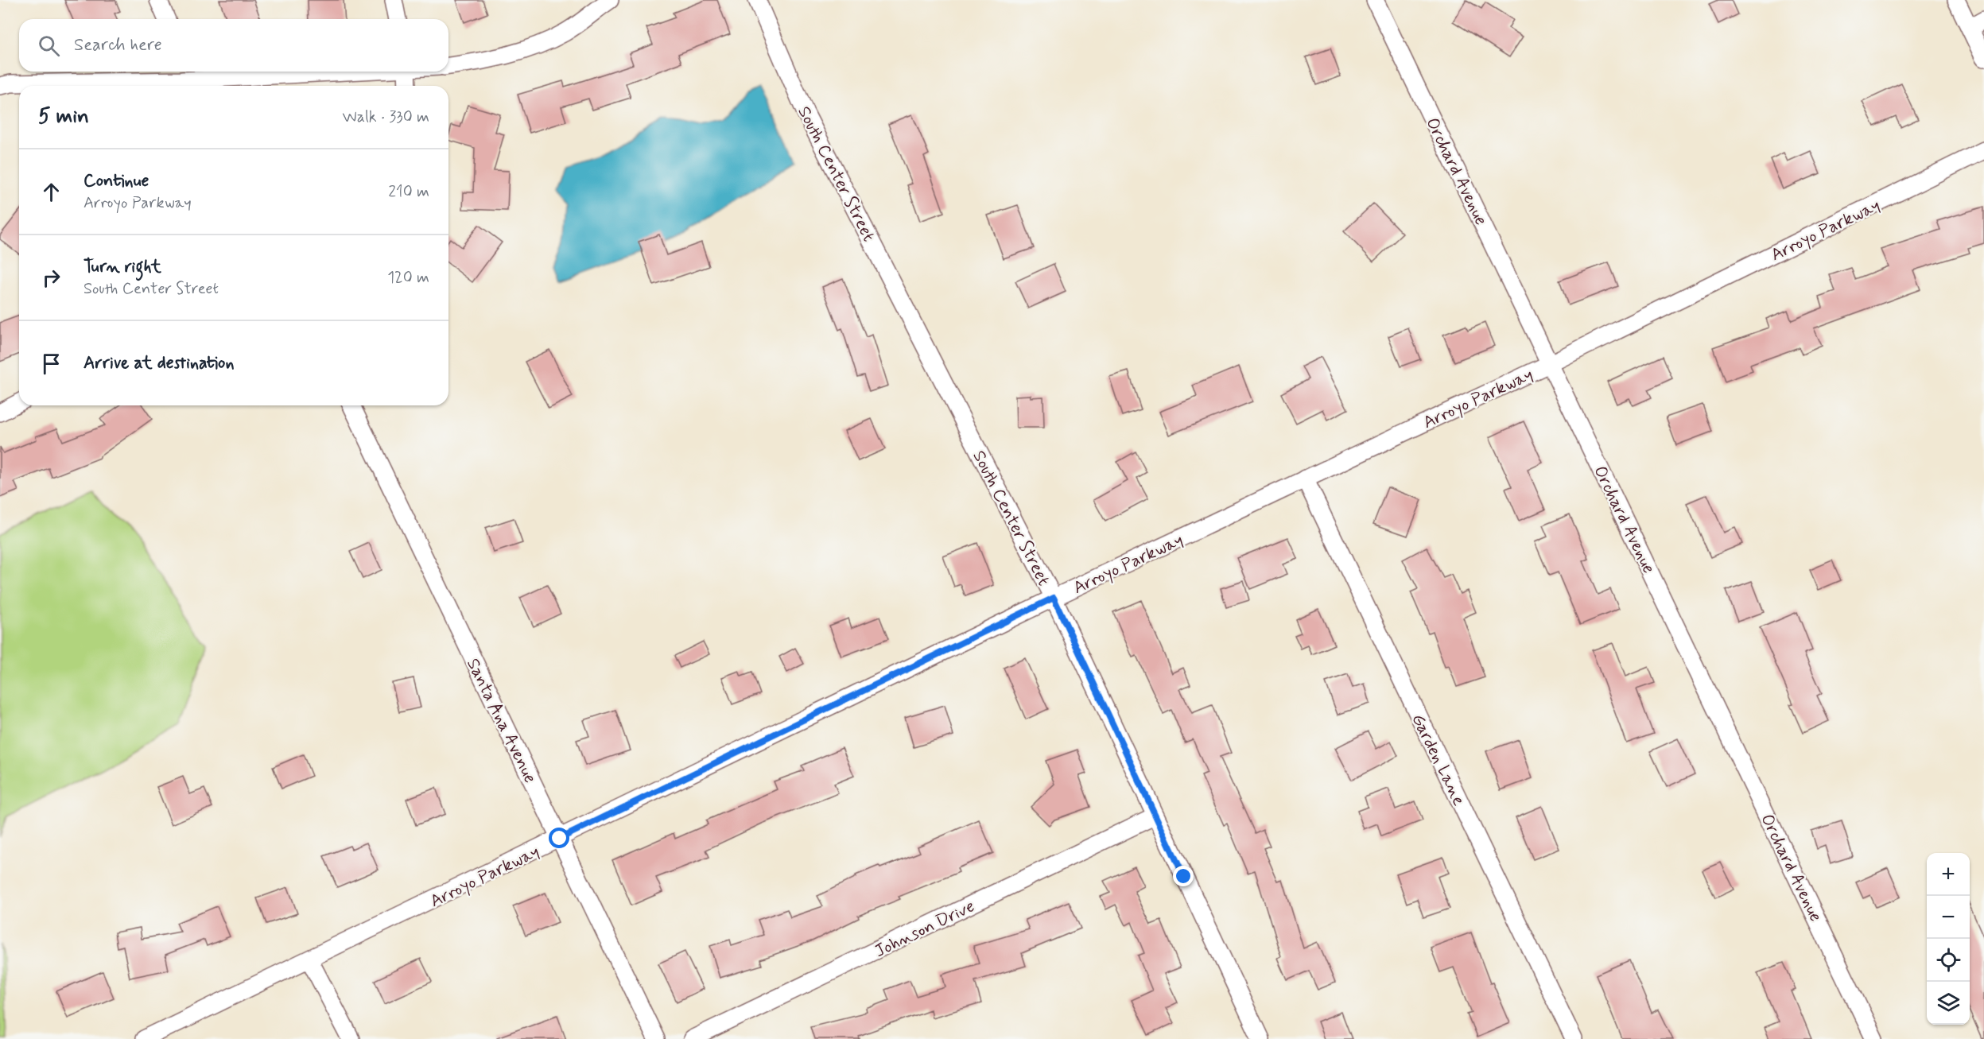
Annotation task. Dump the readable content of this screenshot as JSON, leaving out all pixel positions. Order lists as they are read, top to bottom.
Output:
{
  "streets": {
    "street": [
      "Orchard Avenue",
      "South Center Street",
      "Arroyo Parkway",
      "Santa Ana Avenue",
      "Garden Lane",
      "Johnson Drive"
    ]
  },
  "crossings": [
    ["Orchard Avenue", "Arroyo Parkway"],
    ["South Center Street", "Arroyo Parkway"],
    ["South Center Street", "Johnson Drive"],
    ["Arroyo Parkway", "Santa Ana Avenue"],
    ["Arroyo Parkway", "Garden Lane"]
  ],
  "page": {
    "search": "Search here",
    "heading": ["5 min", "Walk · 330 m"],
    "list": [
      ["Continue", "Arroyo Parkway", "210 m"],
      ["Turn right", "South Center Street", "120 m"],
      "Arrive at destination"
    ],
    "map_buttons": ["+", "−"]
  }
}
